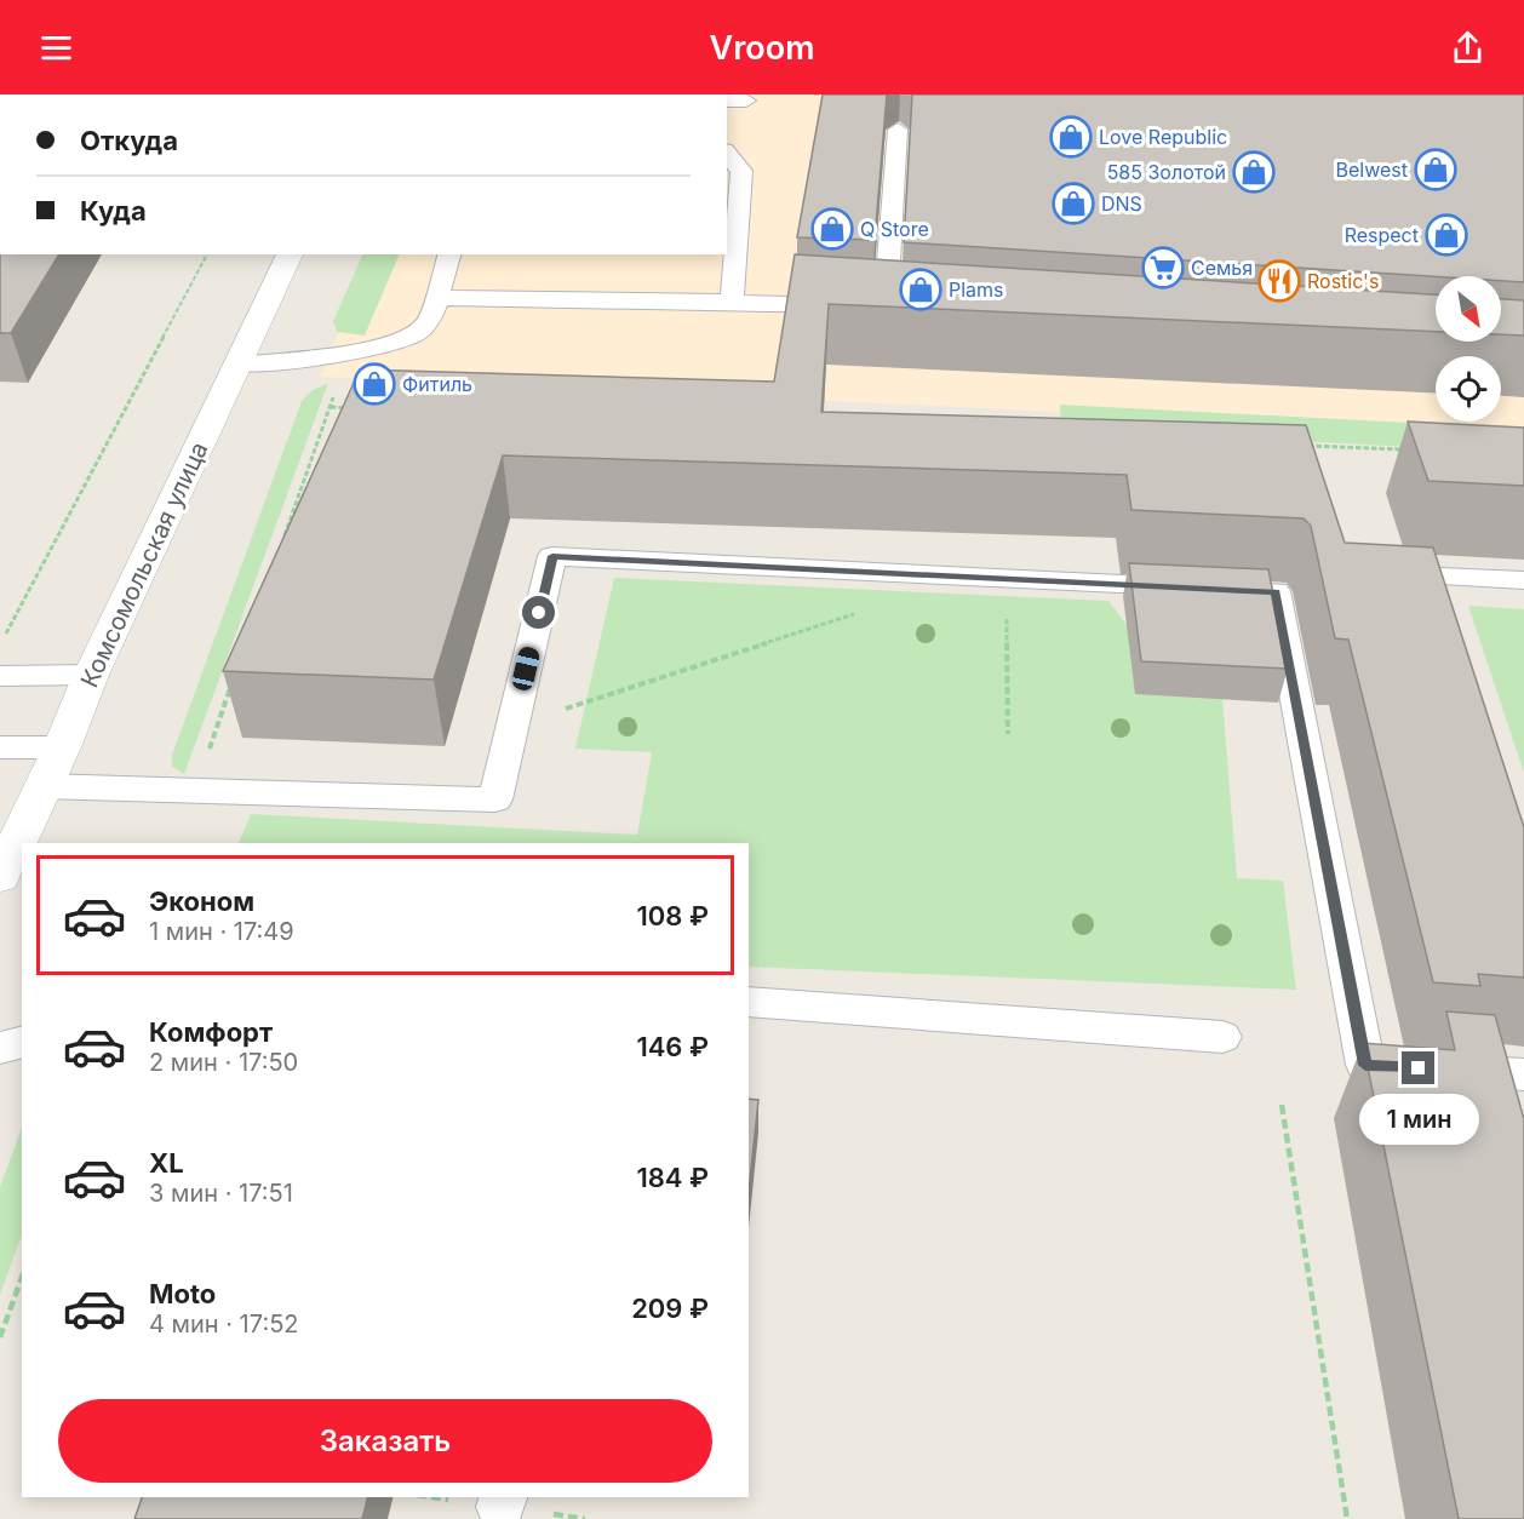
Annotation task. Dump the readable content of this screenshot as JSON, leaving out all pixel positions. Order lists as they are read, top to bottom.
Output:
{
  "streets": {
    "main road": ["Комсомольская улица"]
  },
  "places": {
    "shop": [
      "Love Republic",
      "Belwest",
      "585 Золотой",
      "DNS",
      "Q Store",
      "Respect",
      "Plams",
      "Фитиль"
    ],
    "supermarket": ["Семья"],
    "restaurant": ["Rostic's"]
  },
  "north": "bottom right",
  "page": {
    "header": "Vroom",
    "banner": ["Откуда", "Куда"],
    "list": [
      {
        "name": "Эконом",
        "note": "1 мин · 17:49",
        "value": "108 ₽"
      },
      {
        "name": "Комфорт",
        "note": "2 мин · 17:50",
        "value": "146 ₽"
      },
      {
        "name": "XL",
        "note": "3 мин · 17:51",
        "value": "184 ₽"
      },
      {
        "name": "Moto",
        "note": "4 мин · 17:52",
        "value": "209 ₽"
      }
    ],
    "bubble": "1 мин",
    "buttons": "Заказать"
  }
}
